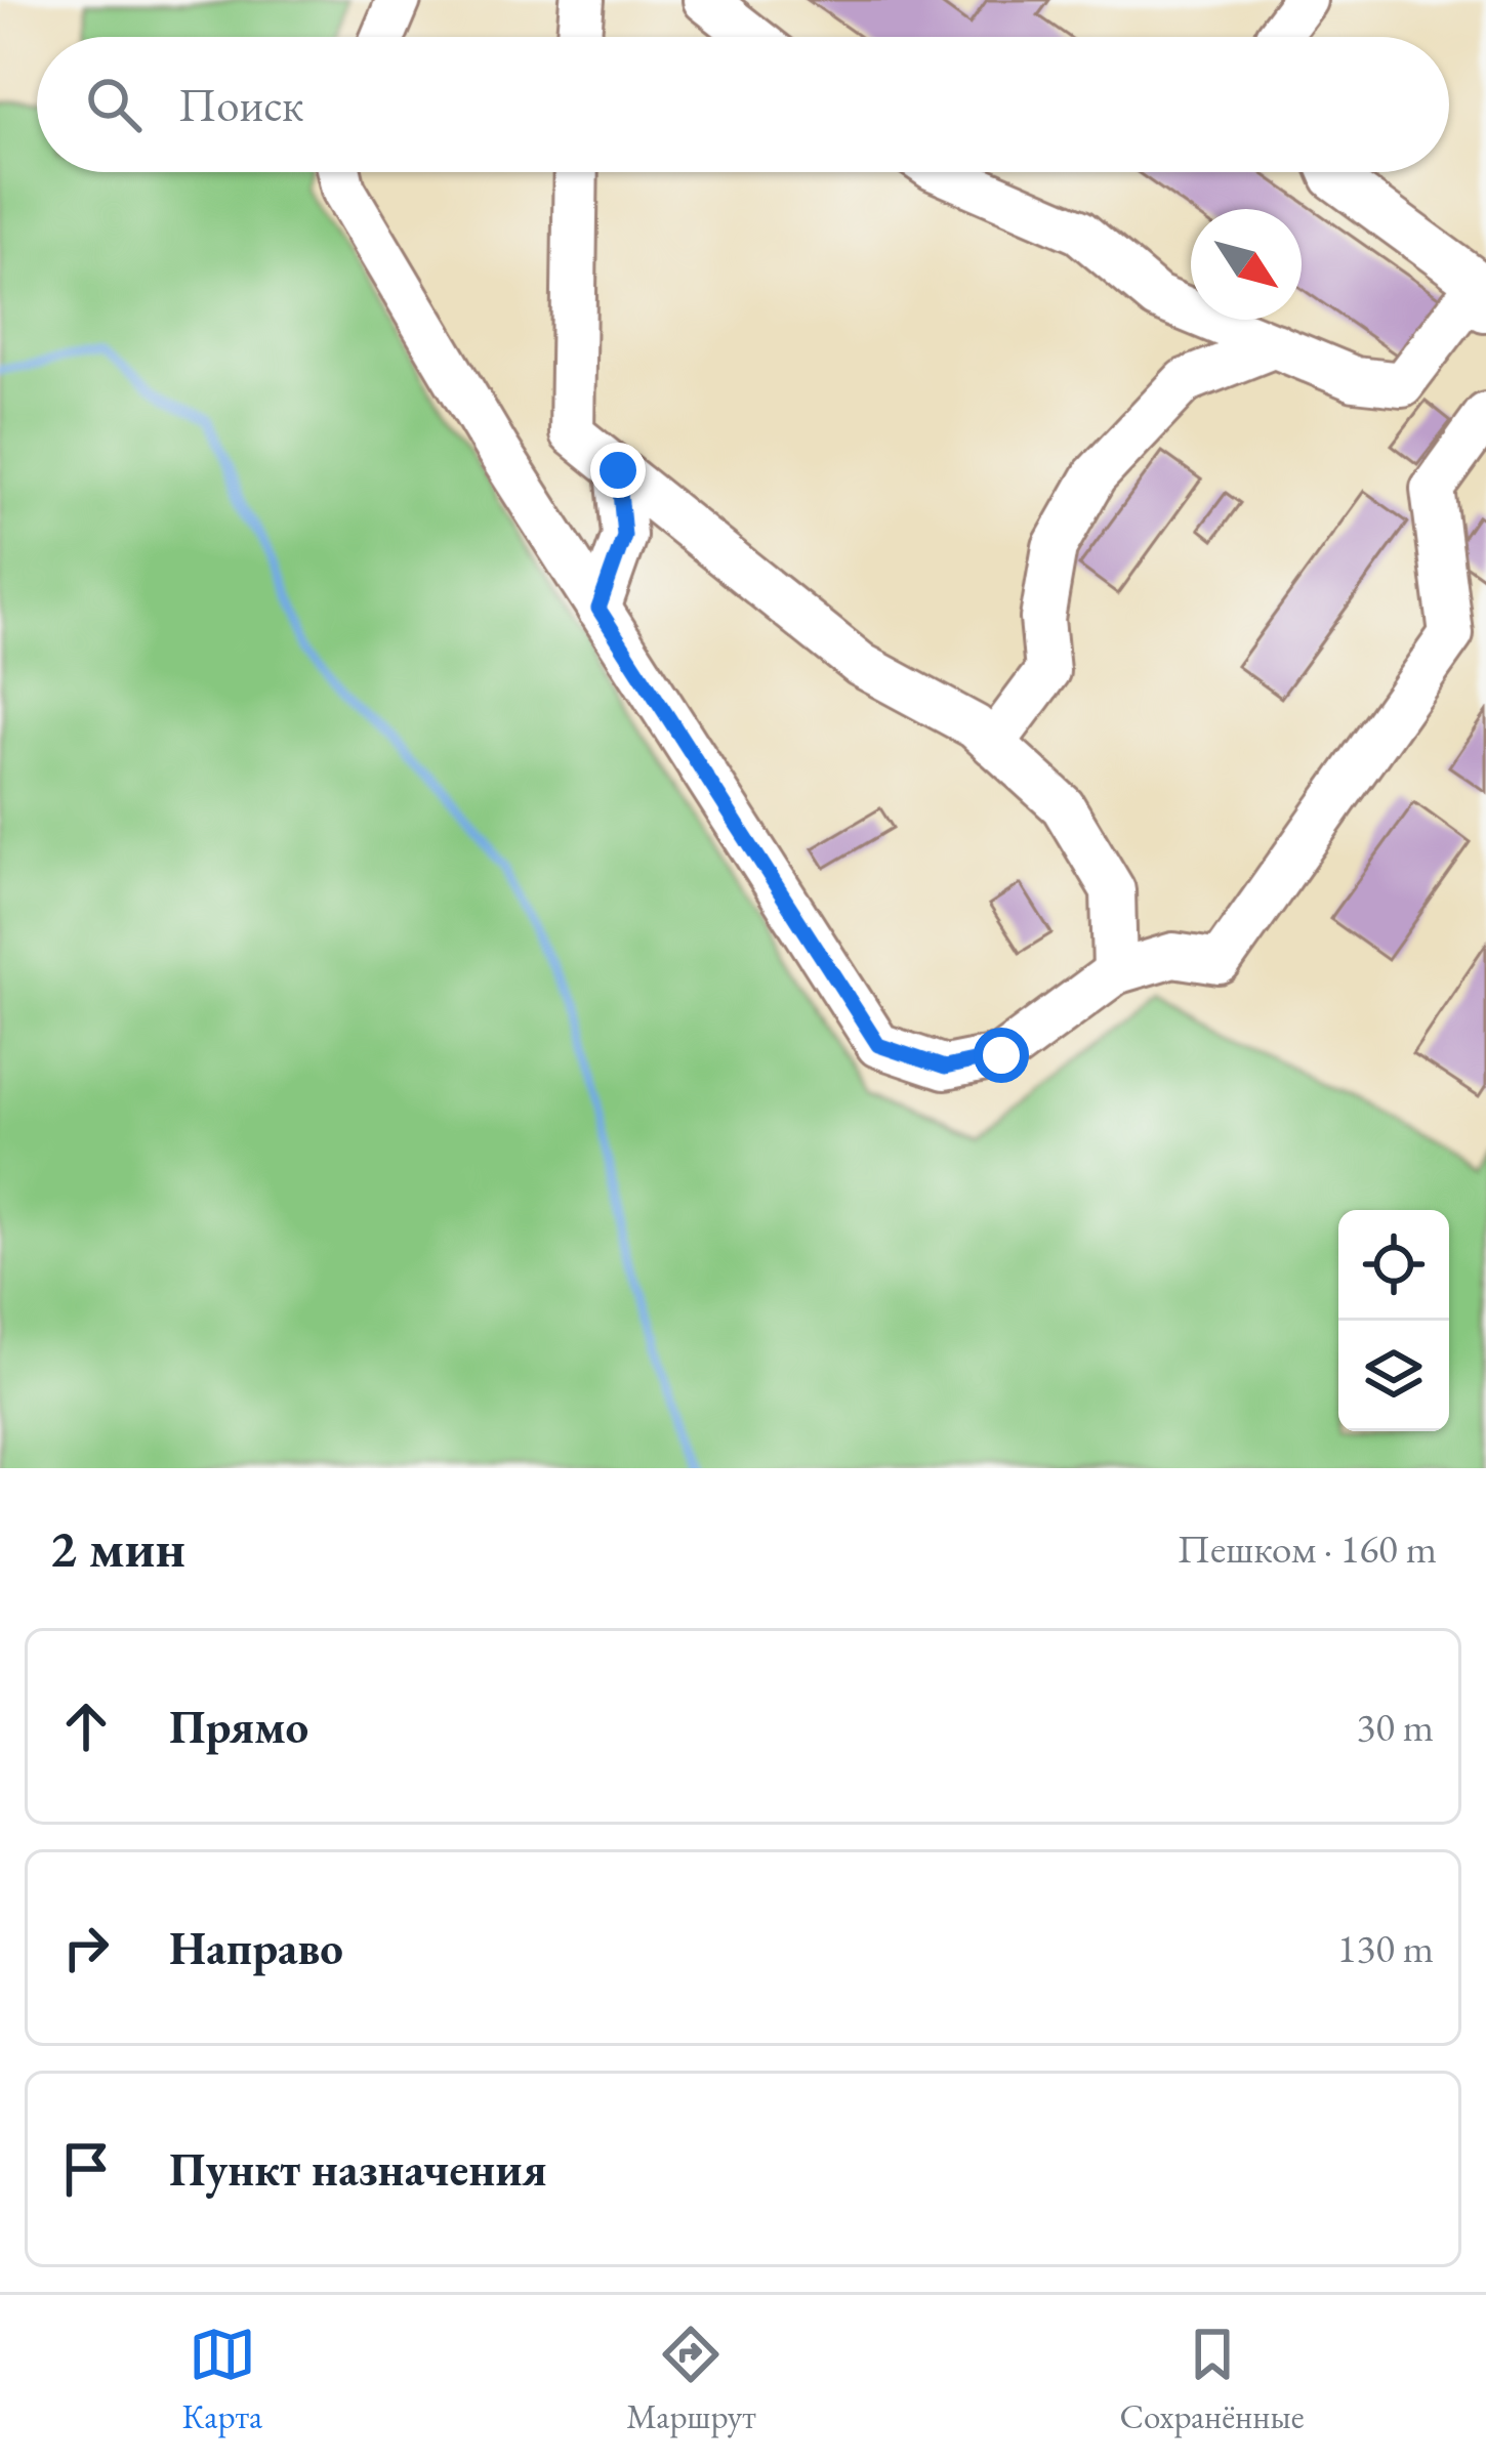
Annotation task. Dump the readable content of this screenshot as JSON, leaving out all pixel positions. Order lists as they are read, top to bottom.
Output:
{
  "north": "bottom right",
  "page": {
    "search": "Поиск",
    "heading": ["2 мин", "Пешком · 160 m"],
    "list": [
      ["Прямо", "30 m"],
      ["Направо", "130 m"],
      "Пункт назначения"
    ],
    "nav": ["Карта", "Маршрут", "Сохранённые"]
  }
}
